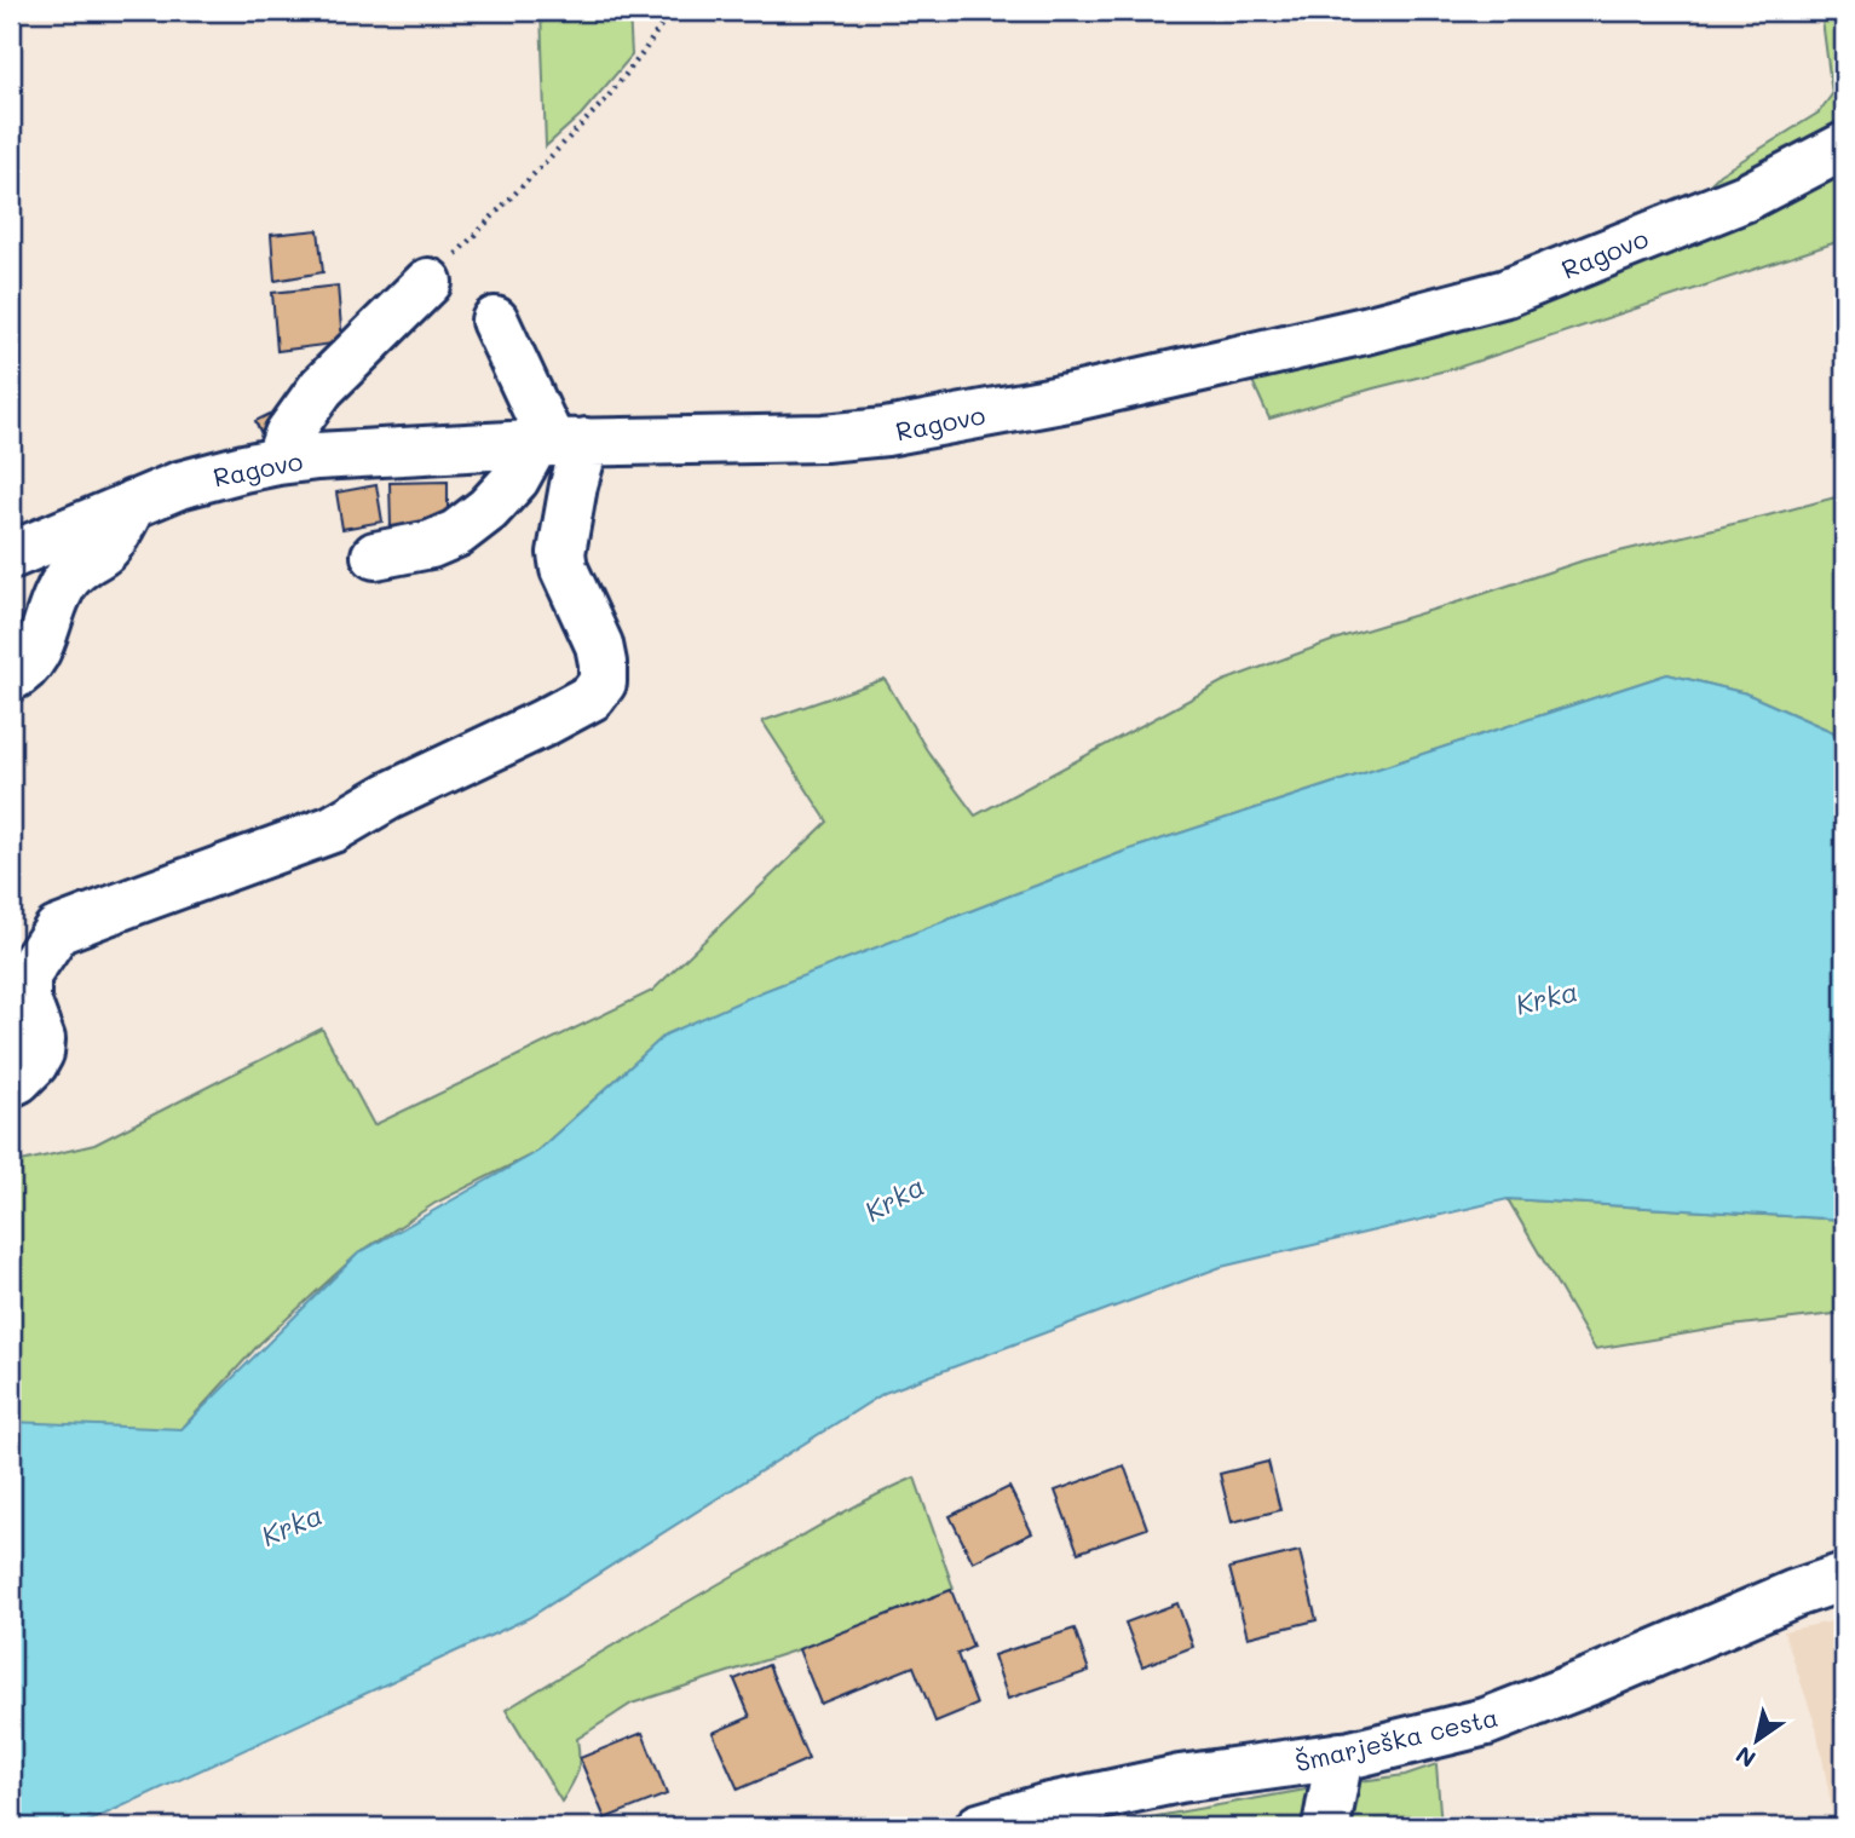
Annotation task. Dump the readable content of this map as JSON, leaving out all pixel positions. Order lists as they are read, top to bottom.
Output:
{
  "streets": {
    "street": ["Ragovo", "Šmarješka cesta"]
  },
  "water": ["Krka"],
  "north": "bottom left"
}
